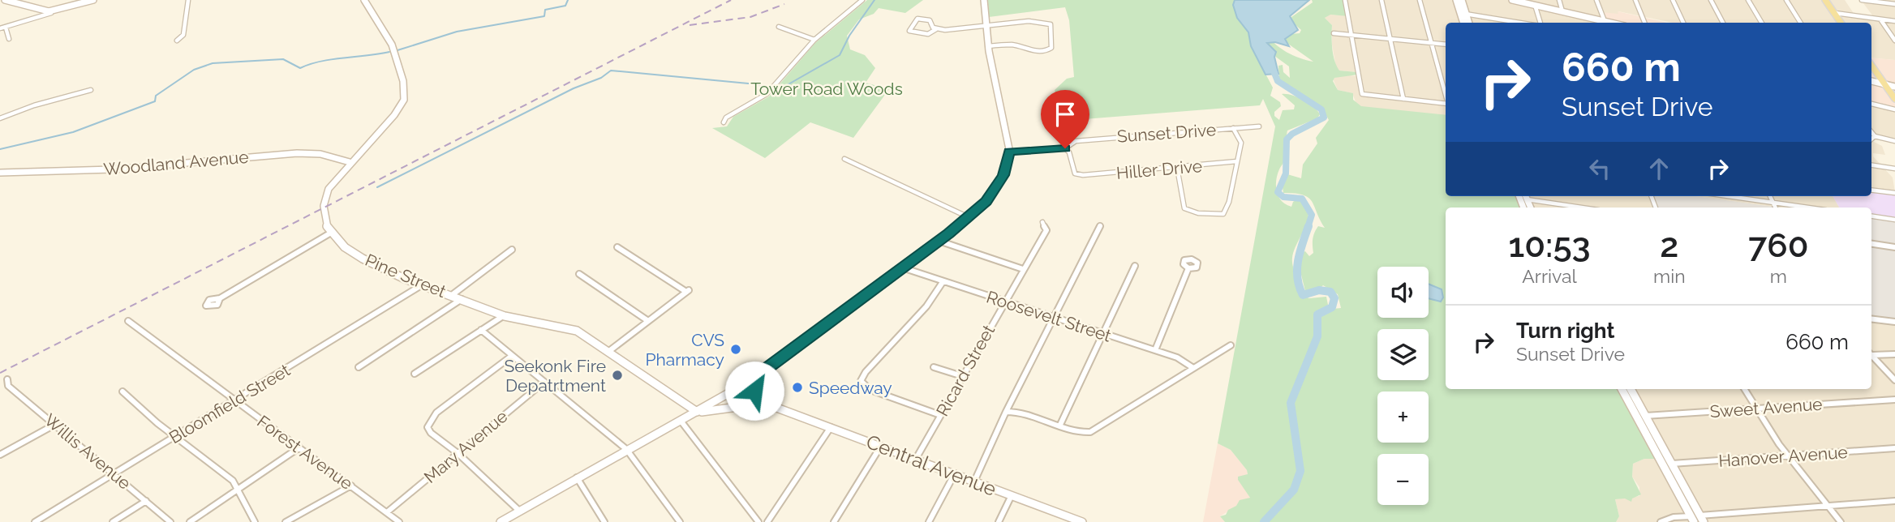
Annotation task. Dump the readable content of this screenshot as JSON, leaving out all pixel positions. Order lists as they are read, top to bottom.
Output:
{
  "streets": {
    "main road": ["Woodland Avenue", "Pine Street", "Central Avenue"],
    "street": [
      "Sunset Drive",
      "Hiller Drive",
      "Roosevelt Street",
      "Ricard Street",
      "Bloomfield Street",
      "Sweet Avenue",
      "Mary Avenue",
      "Willis Avenue",
      "Forest Avenue",
      "Hanover Avenue"
    ]
  },
  "crossings": [
    ["Sunset Drive", "Hiller Drive"],
    ["Sunset Drive", "Central Avenue"],
    ["Pine Street", "Bloomfield Street"],
    ["Pine Street", "Central Avenue"],
    ["Roosevelt Street", "Ricard Street"],
    ["Roosevelt Street", "Central Avenue"],
    ["Ricard Street", "Central Avenue"],
    ["Bloomfield Street", "Willis Avenue"],
    ["Bloomfield Street", "Forest Avenue"],
    ["Mary Avenue", "Forest Avenue"]
  ],
  "parks": ["Tower Road Woods"],
  "places": ["CVS Pharmacy", "Seekonk Fire Depatrtment", "Speedway"],
  "page": {
    "turn": ["660 m", "Sunset Drive"],
    "eta": [
      "10:53",
      "Arrival",
      "2",
      "min",
      "760",
      "m"
    ],
    "map_buttons": ["+", "−"],
    "list": [
      {
        "name": "Turn right",
        "note": "Sunset Drive",
        "value": "660 m"
      }
    ]
  }
}
